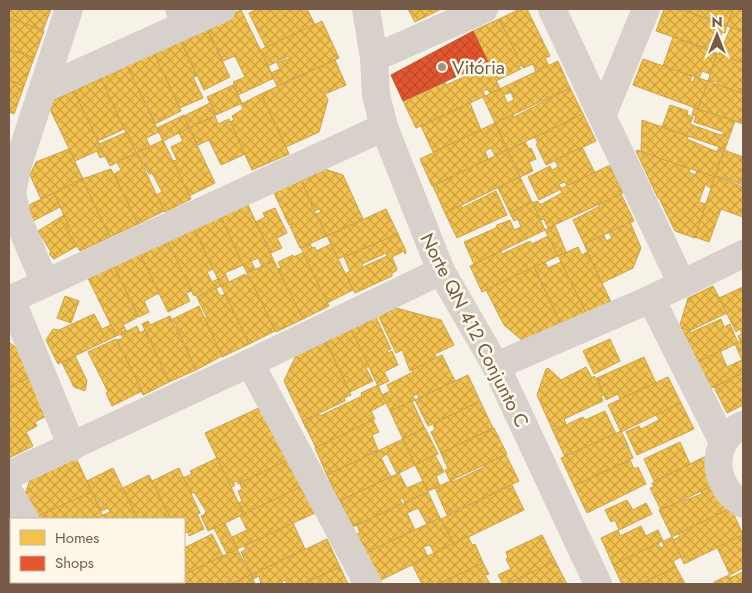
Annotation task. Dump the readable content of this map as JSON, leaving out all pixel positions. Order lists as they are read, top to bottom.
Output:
{
  "streets": {
    "street": ["Norte QN 412 Conjunto C"]
  },
  "places": ["Vitória"],
  "legend": ["Homes", "Shops"],
  "north": "top"
}
